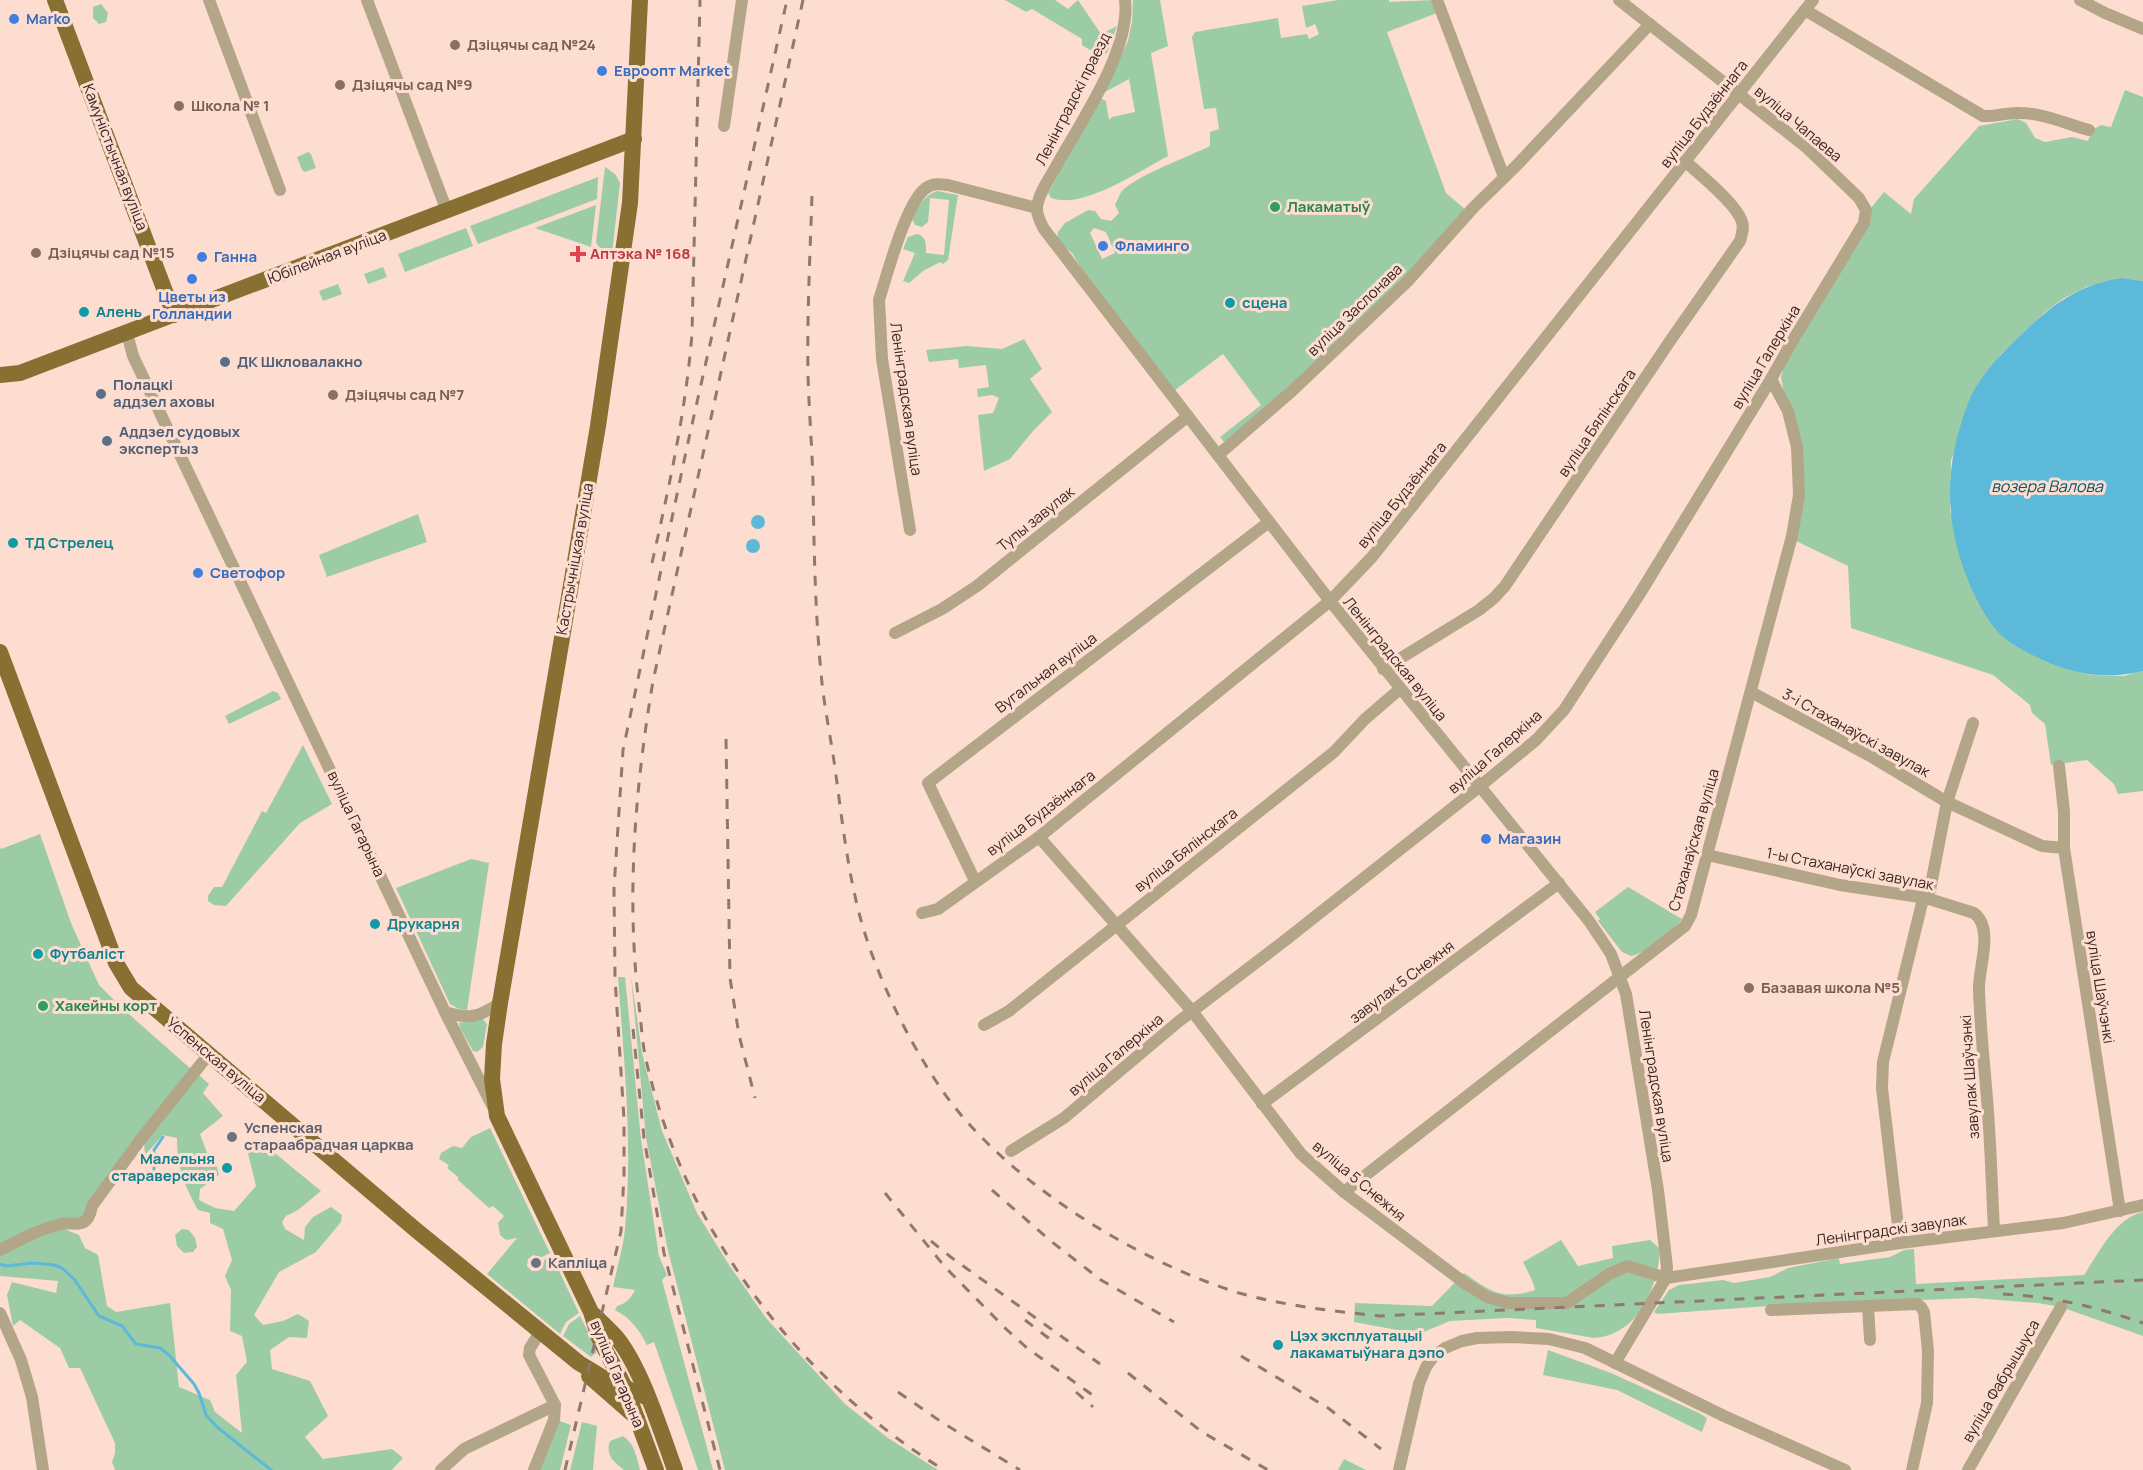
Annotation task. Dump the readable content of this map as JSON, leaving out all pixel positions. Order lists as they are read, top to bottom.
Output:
{
  "streets": {
    "main road": [
      "Камуністычная вуліца",
      "Юбілейная вуліца",
      "Кастрычніцкая вуліца",
      "вуліца Гагарына",
      "Успенская вуліца"
    ],
    "street": [
      "Ленінградскі праезд",
      "вуліца Будзённага",
      "вуліца Чапаева",
      "вуліца Заслонава",
      "вуліца Галеркіна",
      "Ленінградская вуліца",
      "вуліца Бялінскага",
      "Тупы завулак",
      "Вугальная вуліца",
      "3-і Стаханаўскі завулак",
      "Стаханаўская вуліца",
      "1-ы Стаханаўскі завулак",
      "завулак 5 Снежня",
      "вуліца Шаўчэнкі",
      "завулак Шаўчэнкі",
      "вуліца 5 Снежня",
      "Ленінградскі завулак",
      "вуліца Фабрыцыуса"
    ]
  },
  "crossings": [
    ["Ленінградскі праезд", "Ленінградская вуліца"],
    ["вуліца Будзённага", "вуліца Чапаева"],
    ["вуліца Будзённага", "Ленінградская вуліца"],
    ["вуліца Будзённага", "вуліца Бялінскага"],
    ["вуліца Будзённага", "Вугальная вуліца"],
    ["вуліца Будзённага", "вуліца 5 Снежня"],
    ["вуліца Чапаева", "вуліца Заслонава"],
    ["вуліца Чапаева", "вуліца Галеркіна"],
    ["Камуністычная вуліца", "Юбілейная вуліца"],
    ["Юбілейная вуліца", "Кастрычніцкая вуліца"],
    ["Юбілейная вуліца", "вуліца Гагарына"],
    ["вуліца Заслонава", "Ленінградская вуліца"],
    ["вуліца Галеркіна", "Ленінградская вуліца"],
    ["вуліца Галеркіна", "Стаханаўская вуліца"],
    ["вуліца Галеркіна", "вуліца 5 Снежня"],
    ["Ленінградская вуліца", "вуліца Бялінскага"],
    ["Ленінградская вуліца", "Тупы завулак"],
    ["Ленінградская вуліца", "Вугальная вуліца"],
    ["Ленінградская вуліца", "Стаханаўская вуліца"],
    ["Ленінградская вуліца", "завулак 5 Снежня"],
    ["Ленінградская вуліца", "вуліца 5 Снежня"],
    ["Ленінградская вуліца", "Ленінградскі завулак"],
    ["вуліца Бялінскага", "вуліца 5 Снежня"],
    ["Кастрычніцкая вуліца", "вуліца Гагарына"],
    ["3-і Стаханаўскі завулак", "Стаханаўская вуліца"],
    ["3-і Стаханаўскі завулак", "вуліца Шаўчэнкі"],
    ["вуліца Гагарына", "Успенская вуліца"],
    ["Стаханаўская вуліца", "1-ы Стаханаўскі завулак"],
    ["Стаханаўская вуліца", "вуліца 5 Снежня"],
    ["1-ы Стаханаўскі завулак", "завулак Шаўчэнкі"],
    ["завулак 5 Снежня", "вуліца 5 Снежня"],
    ["вуліца Шаўчэнкі", "Ленінградскі завулак"],
    ["завулак Шаўчэнкі", "Ленінградскі завулак"],
    ["вуліца 5 Снежня", "Ленінградскі завулак"]
  ],
  "water": ["возера Валова"],
  "places": {
    "other": [
      "Marko",
      "Дзіцячы сад №24",
      "Евроопт Market",
      "Дзіцячы сад №9",
      "Школа № 1",
      "Лакаматыў",
      "Фламинго",
      "Дзіцячы сад №15",
      "Ганна",
      "Цветы из Голландии",
      "сцена",
      "Алень",
      "ДК Шкловалакно",
      "Полацкі аддзел аховы",
      "Дзіцячы сад №7",
      "Аддзел судовых экспертыз",
      "ТД Стрелец",
      "Светофор",
      "Магазин",
      "Друкарня",
      "Футбаліст",
      "Базавая школа №5",
      "Хакейны корт",
      "Успенская стараабрадчая царква",
      "Малельня стараверская",
      "Капліца",
      "Цэх эксплуатацыі лакаматыўнага дэпо"
    ],
    "health": ["Аптэка № 168"]
  }
}
